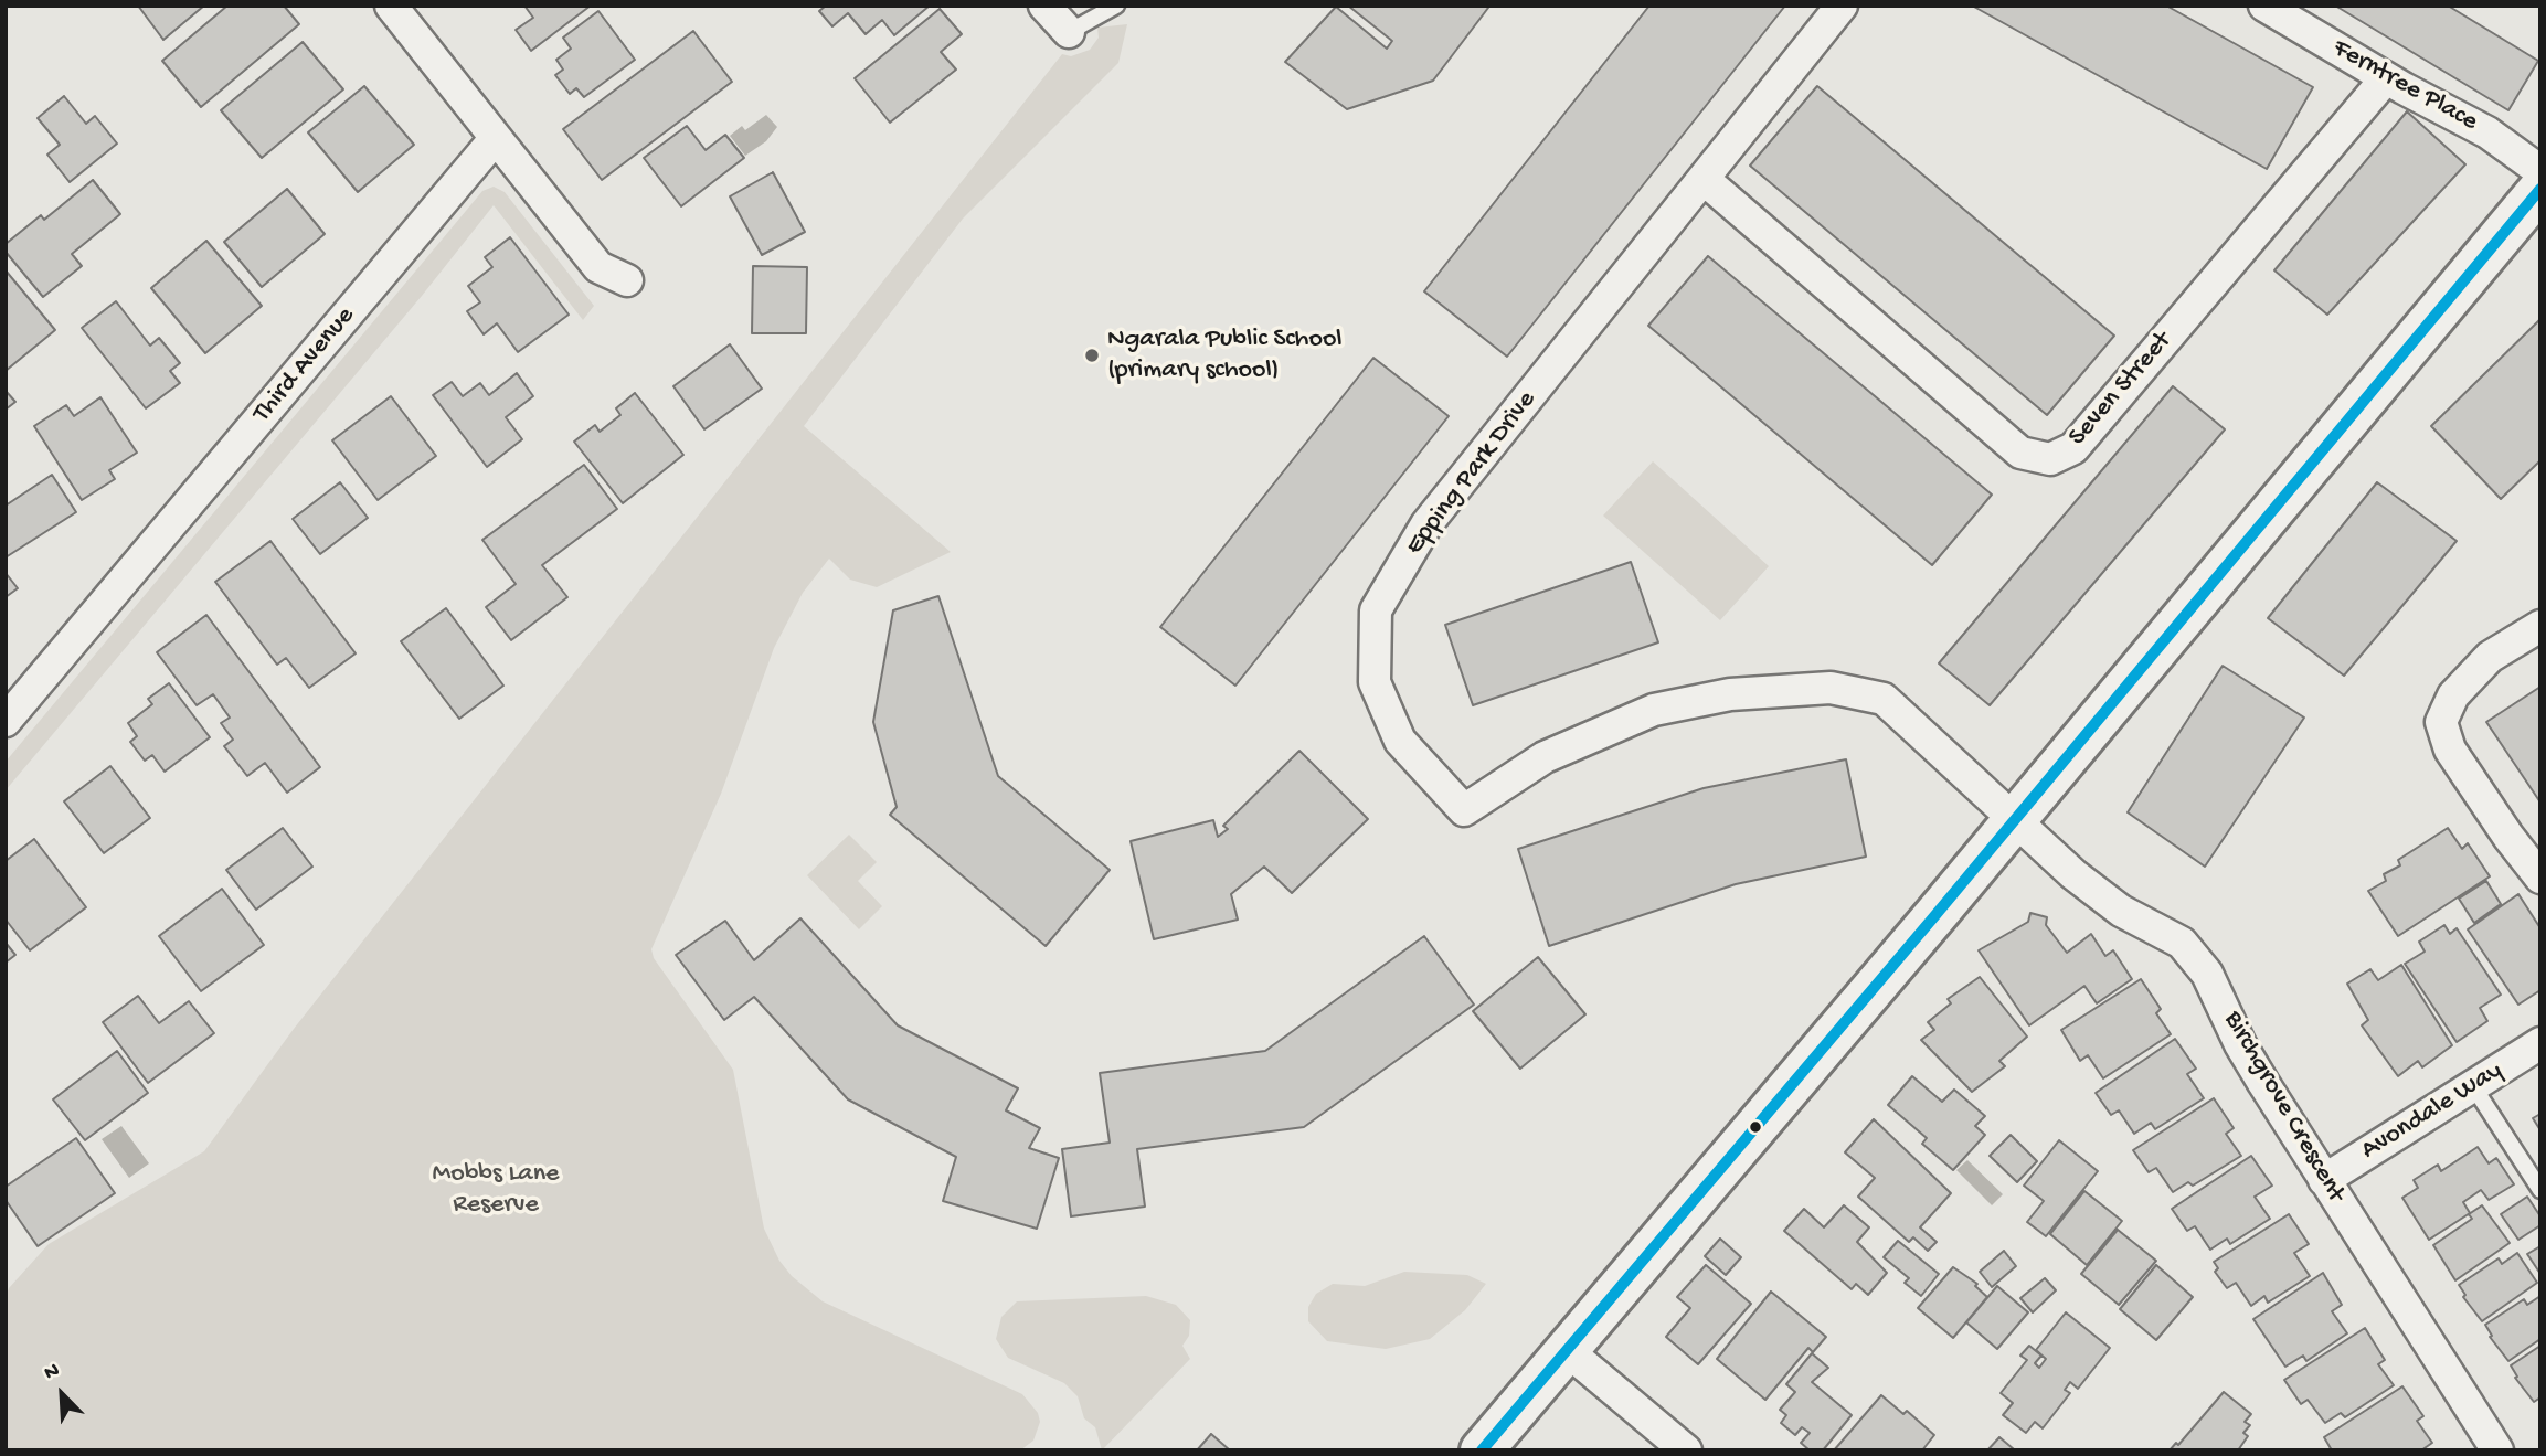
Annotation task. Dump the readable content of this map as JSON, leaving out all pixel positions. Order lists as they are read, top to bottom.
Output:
{
  "streets": {
    "street": [
      "Ferntree Place",
      "Third Avenue",
      "Seven Street",
      "Epping Park Drive",
      "Birchgrove Crescent",
      "Avondale Way"
    ]
  },
  "crossings": [
    ["Ferntree Place", "Seven Street"],
    ["Seven Street", "Epping Park Drive"],
    ["Epping Park Drive", "Birchgrove Crescent"],
    ["Birchgrove Crescent", "Avondale Way"]
  ],
  "parks": ["Mobbs Lane Reserve"],
  "places": ["Ngarala Public School (primary school)"],
  "north": "top left"
}
